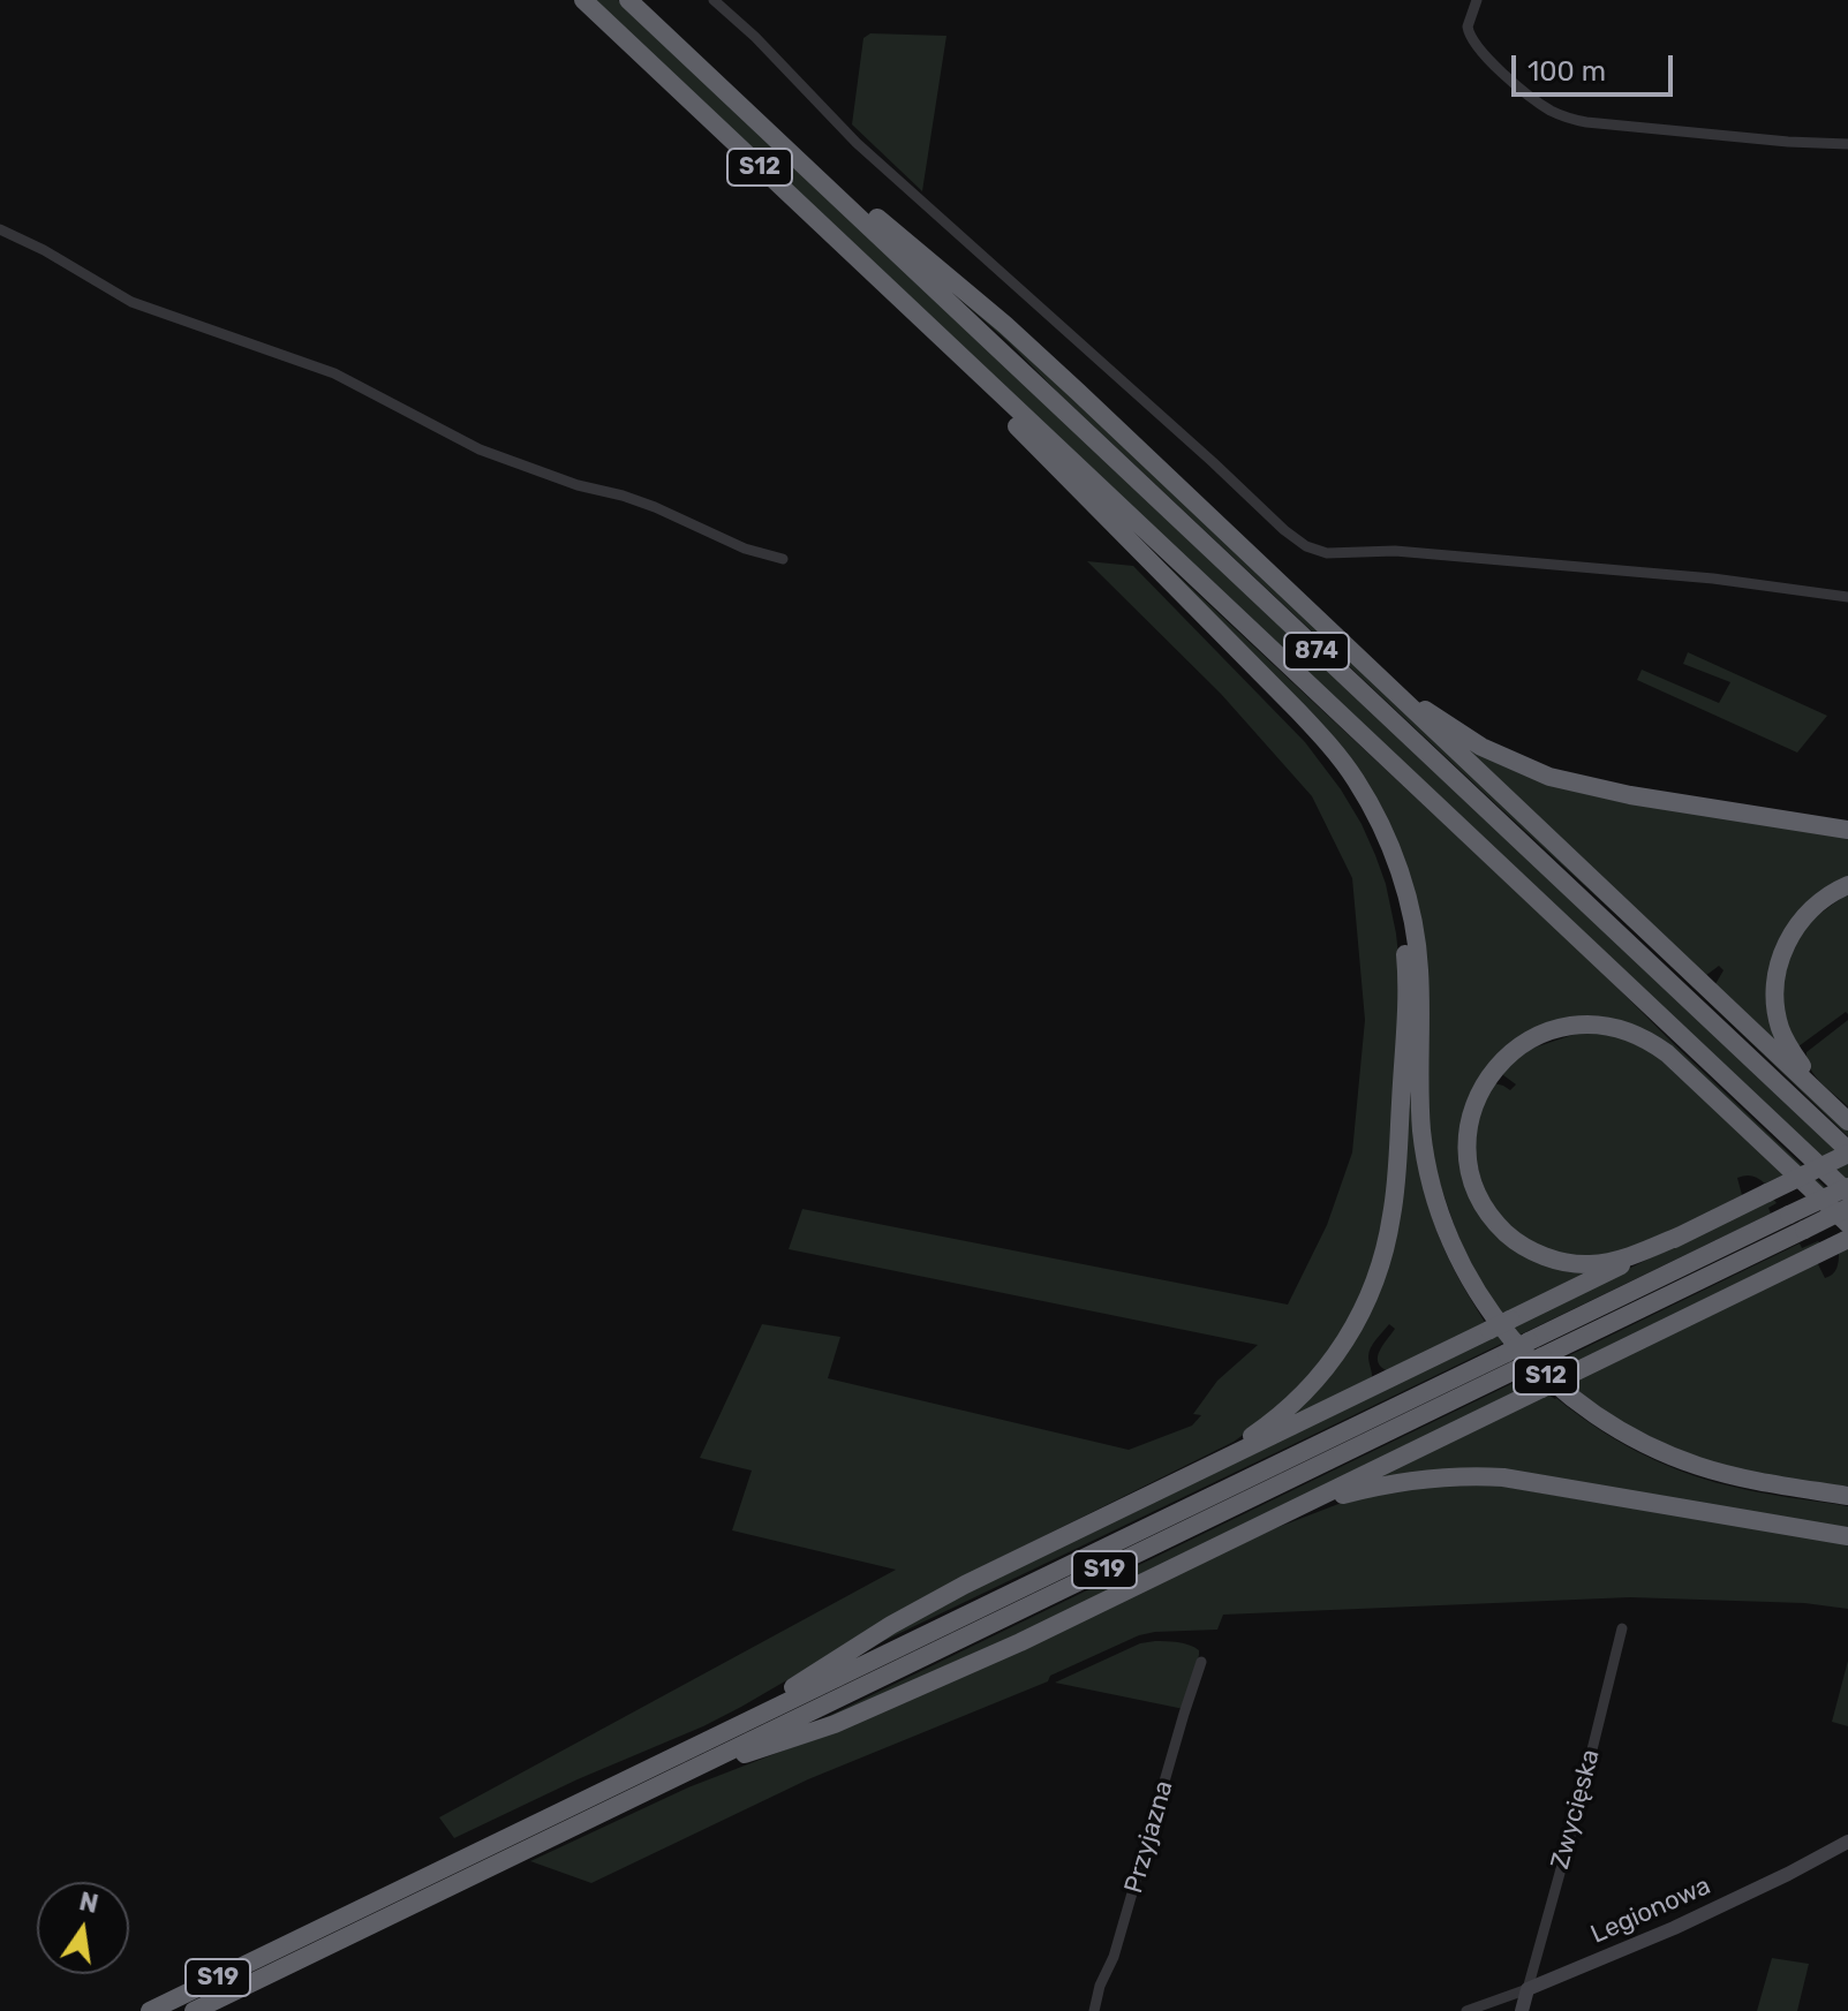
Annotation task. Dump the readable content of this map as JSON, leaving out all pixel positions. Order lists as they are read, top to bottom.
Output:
{
  "streets": {
    "highway": ["S12", "874", "S19"],
    "street": ["Zwycięska", "Przyjazna", "Legionowa"]
  },
  "crossings": [
    ["S12", "874"],
    ["874", "S19"],
    ["Zwycięska", "Legionowa"]
  ],
  "scale_bar": "100 m",
  "north": "top"
}
